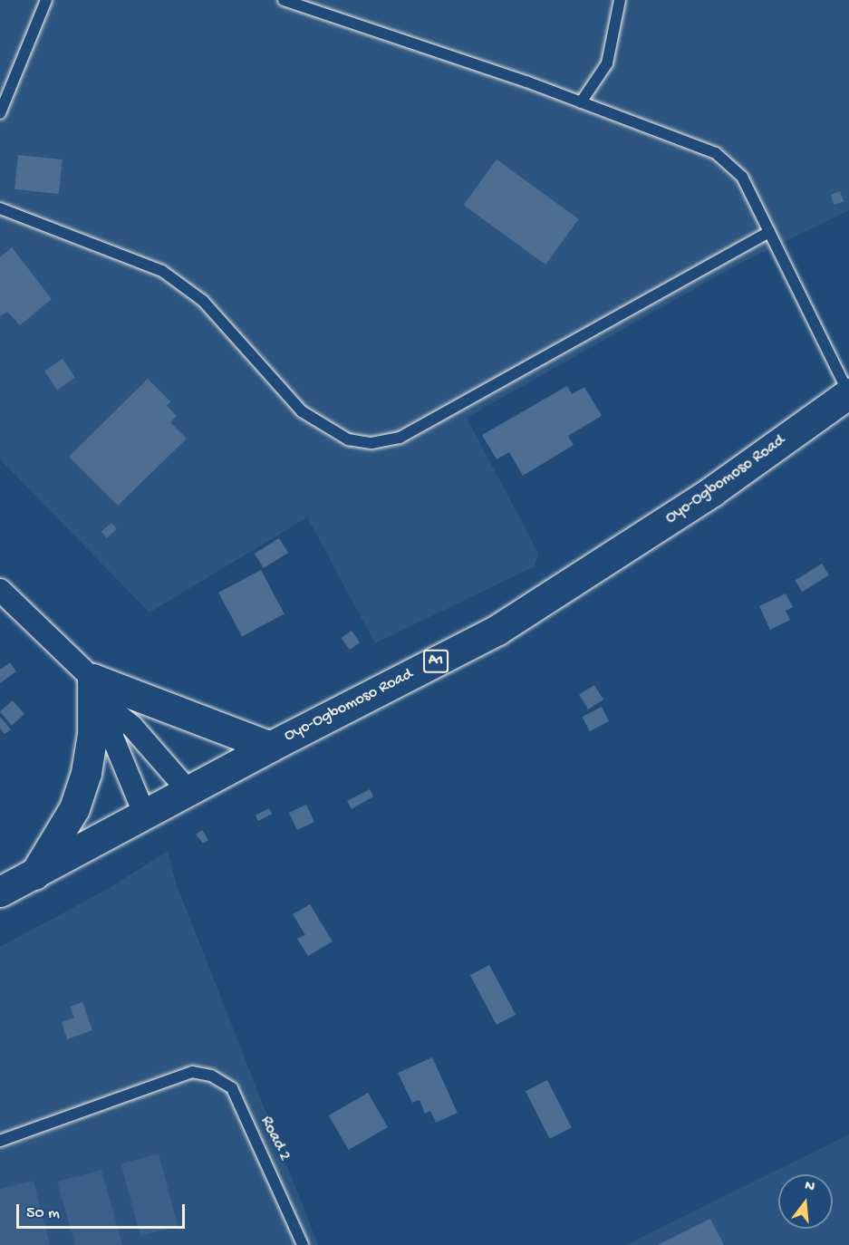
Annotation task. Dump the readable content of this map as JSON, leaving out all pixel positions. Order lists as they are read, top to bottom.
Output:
{
  "streets": {
    "highway": ["Oyo-Ogbomoso Road", "A1"],
    "lane": ["Road 2"]
  },
  "scale_bar": "50 m",
  "north": "top"
}
